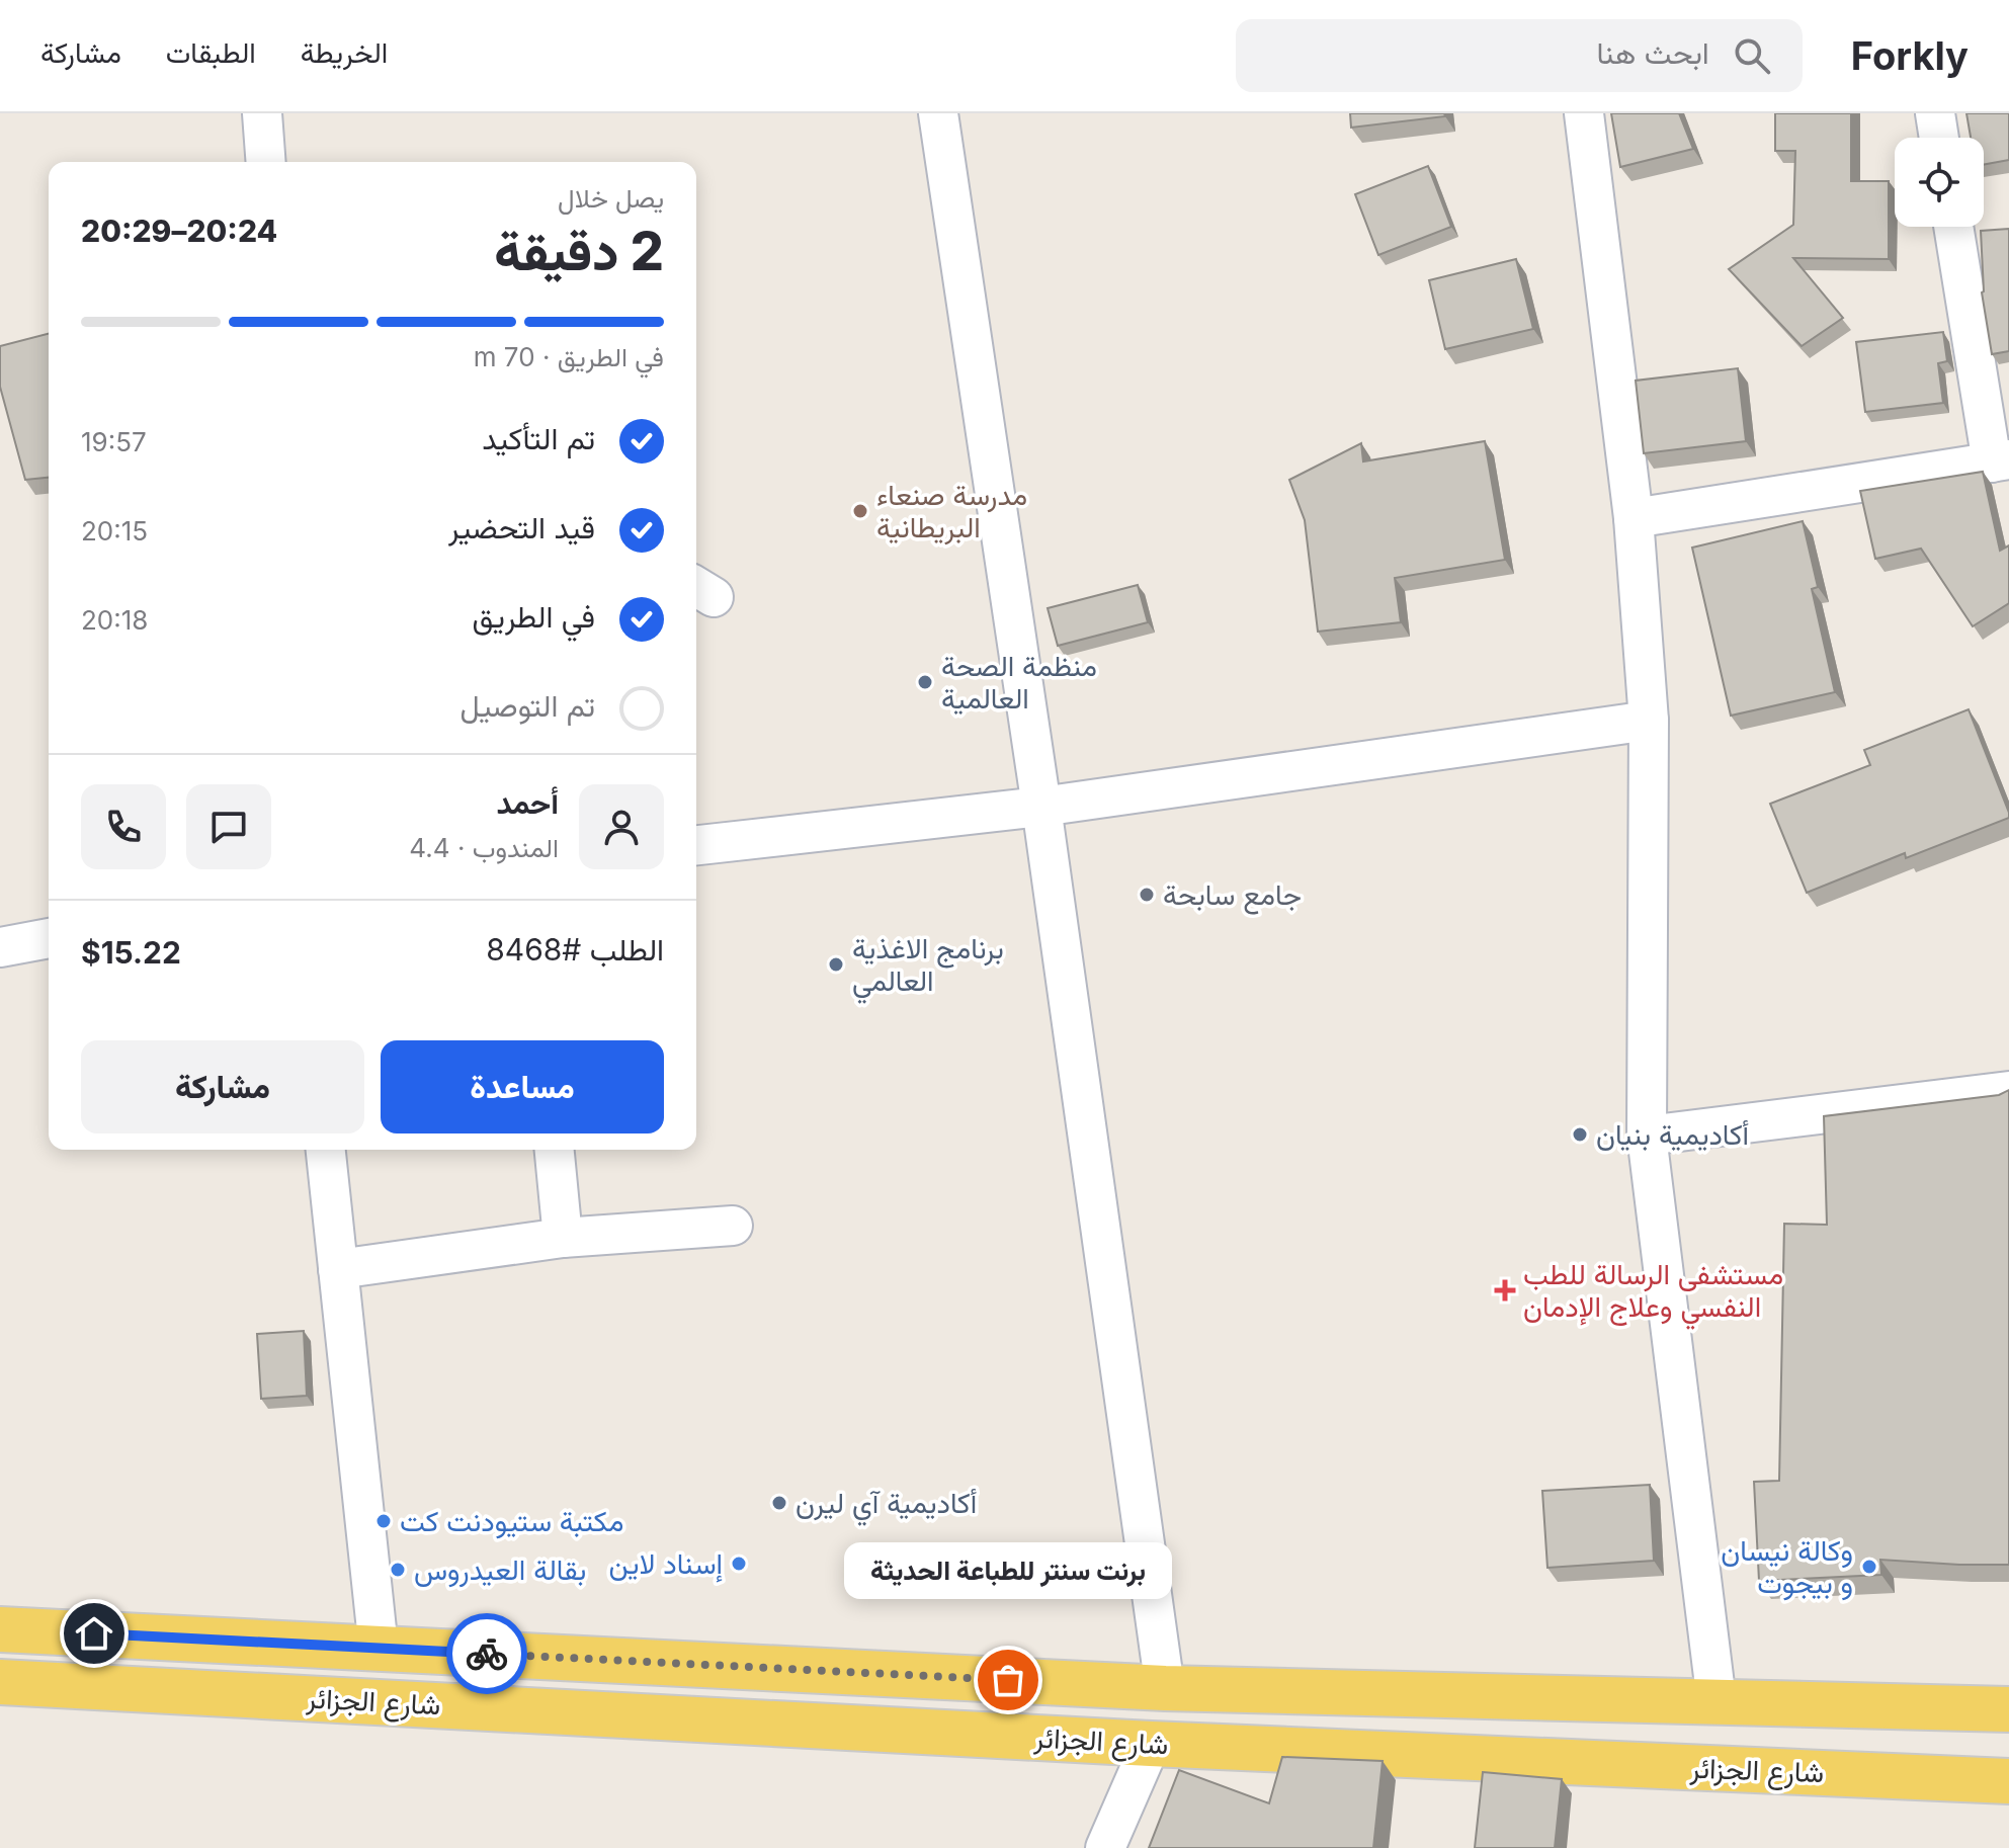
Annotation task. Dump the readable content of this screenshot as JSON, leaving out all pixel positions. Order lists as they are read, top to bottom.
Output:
{
  "streets": {
    "main road": ["شارع الجزائر"]
  },
  "places": {
    "other": [
      "مدرسة صنعاء البريطانية",
      "منظمة الصحة العالمية",
      "جامع سابحة",
      "برنامج الاغذية العالمي",
      "أكاديمية بنيان",
      "أكاديمية آي ليرن",
      "مكتبة ستيودنت كت",
      "إسناد لاين",
      "وكالة نيسان و بيجوت",
      "بقالة العيدروس",
      "برنت سنتر للطباعة الحديثة"
    ],
    "health": ["مستشفى الرسالة للطب النفسي وعلاج الإدمان"]
  },
  "page": {
    "header": "Forkly",
    "search": "ابحث هنا",
    "nav": ["الخريطة", "الطبقات", "مشاركة"],
    "heading": ["2 دقيقة", "يصل خلال", "20:24–20:29"],
    "panel": [
      "أحمد",
      "المندوب · 4.4",
      "الطلب #8468",
      "$15.22"
    ],
    "bar": "في الطريق · 70 m",
    "list": [
      ["تم التأكيد", "19:57"],
      ["قيد التحضير", "20:15"],
      ["في الطريق", "20:18"],
      "تم التوصيل"
    ],
    "buttons": ["مساعدة", "مشاركة"],
    "bubble": "برنت سنتر للطباعة الحديثة"
  }
}
